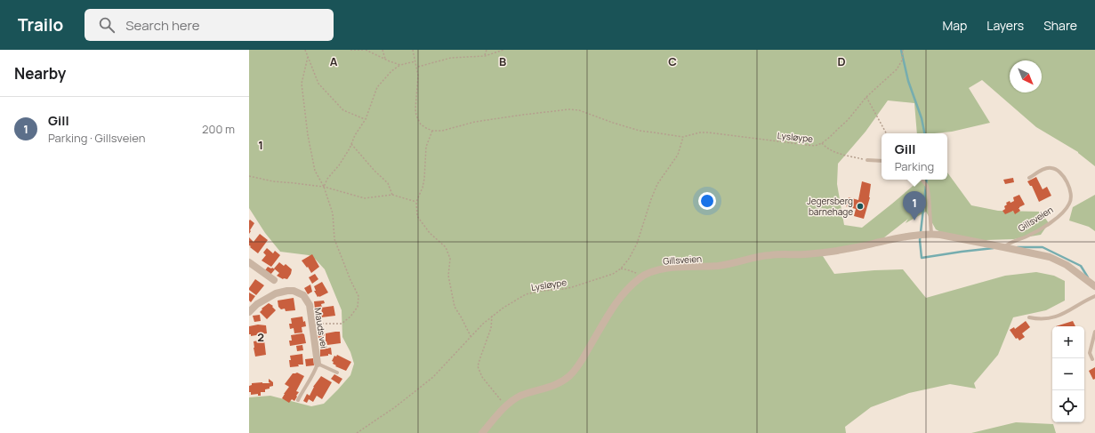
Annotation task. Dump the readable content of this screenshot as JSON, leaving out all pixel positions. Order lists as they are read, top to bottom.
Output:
{
  "streets": {
    "street": ["Gillsveien", "Mauds vei"],
    "path": ["Lysløype"]
  },
  "places": ["Jegersberg barnehage"],
  "north": "bottom right",
  "page": {
    "header": "Trailo",
    "search": "Search here",
    "nav": ["Map", "Layers", "Share"],
    "heading": "Nearby",
    "list": [
      {
        "mark": "1",
        "name": "Gill",
        "note": "Parking · Gillsveien",
        "value": "200 m"
      }
    ],
    "popup": ["Gill", "Parking"],
    "pins": "1",
    "map_buttons": ["+", "−"]
  },
  "grid": {
    "columns": [
      "A",
      "B",
      "C",
      "D"
    ],
    "rows": ["1", "2"]
  }
}
